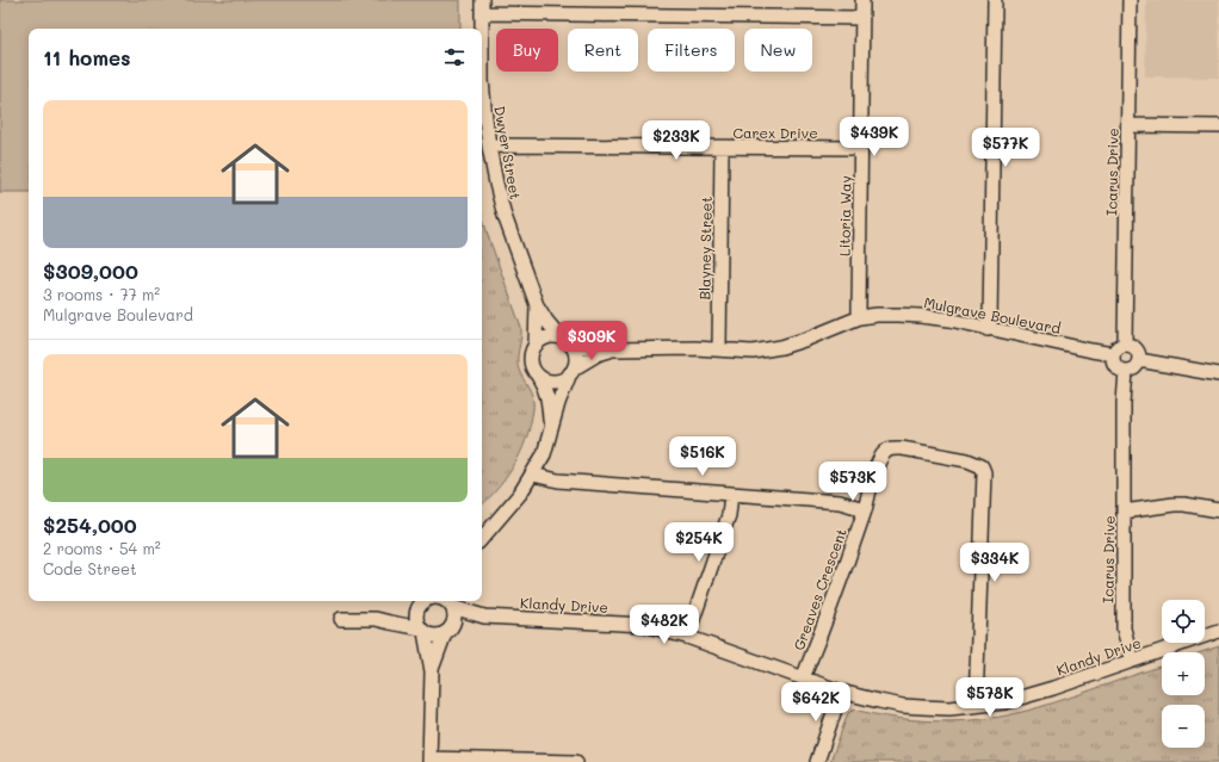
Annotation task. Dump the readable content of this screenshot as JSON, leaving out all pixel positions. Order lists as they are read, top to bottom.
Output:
{
  "streets": {
    "street": [
      "Carex Drive",
      "Dwyer Street",
      "Icarus Drive",
      "Litoria Way",
      "Blayney Street",
      "Mulgrave Boulevard",
      "Greaves Crescent",
      "Klandy Drive"
    ]
  },
  "crossings": [
    ["Carex Drive", "Dwyer Street"],
    ["Carex Drive", "Litoria Way"],
    ["Carex Drive", "Blayney Street"],
    ["Dwyer Street", "Mulgrave Boulevard"],
    ["Icarus Drive", "Mulgrave Boulevard"],
    ["Icarus Drive", "Klandy Drive"],
    ["Litoria Way", "Mulgrave Boulevard"],
    ["Blayney Street", "Mulgrave Boulevard"],
    ["Greaves Crescent", "Klandy Drive"]
  ],
  "page": {
    "chip": [
      "Buy",
      "Rent",
      "Filters",
      "New"
    ],
    "heading": "11 homes",
    "list": [
      {
        "name": "$309,000",
        "note": "3 rooms · 77 m² · Mulgrave Boulevard"
      },
      {
        "name": "$254,000",
        "note": "2 rooms · 54 m² · Code Street"
      }
    ],
    "price": [
      "$439K",
      "$233K",
      "$577K",
      "$309K",
      "$516K",
      "$573K",
      "$254K",
      "$334K",
      "$482K",
      "$578K",
      "$642K"
    ],
    "map_buttons": ["+", "−"]
  }
}
